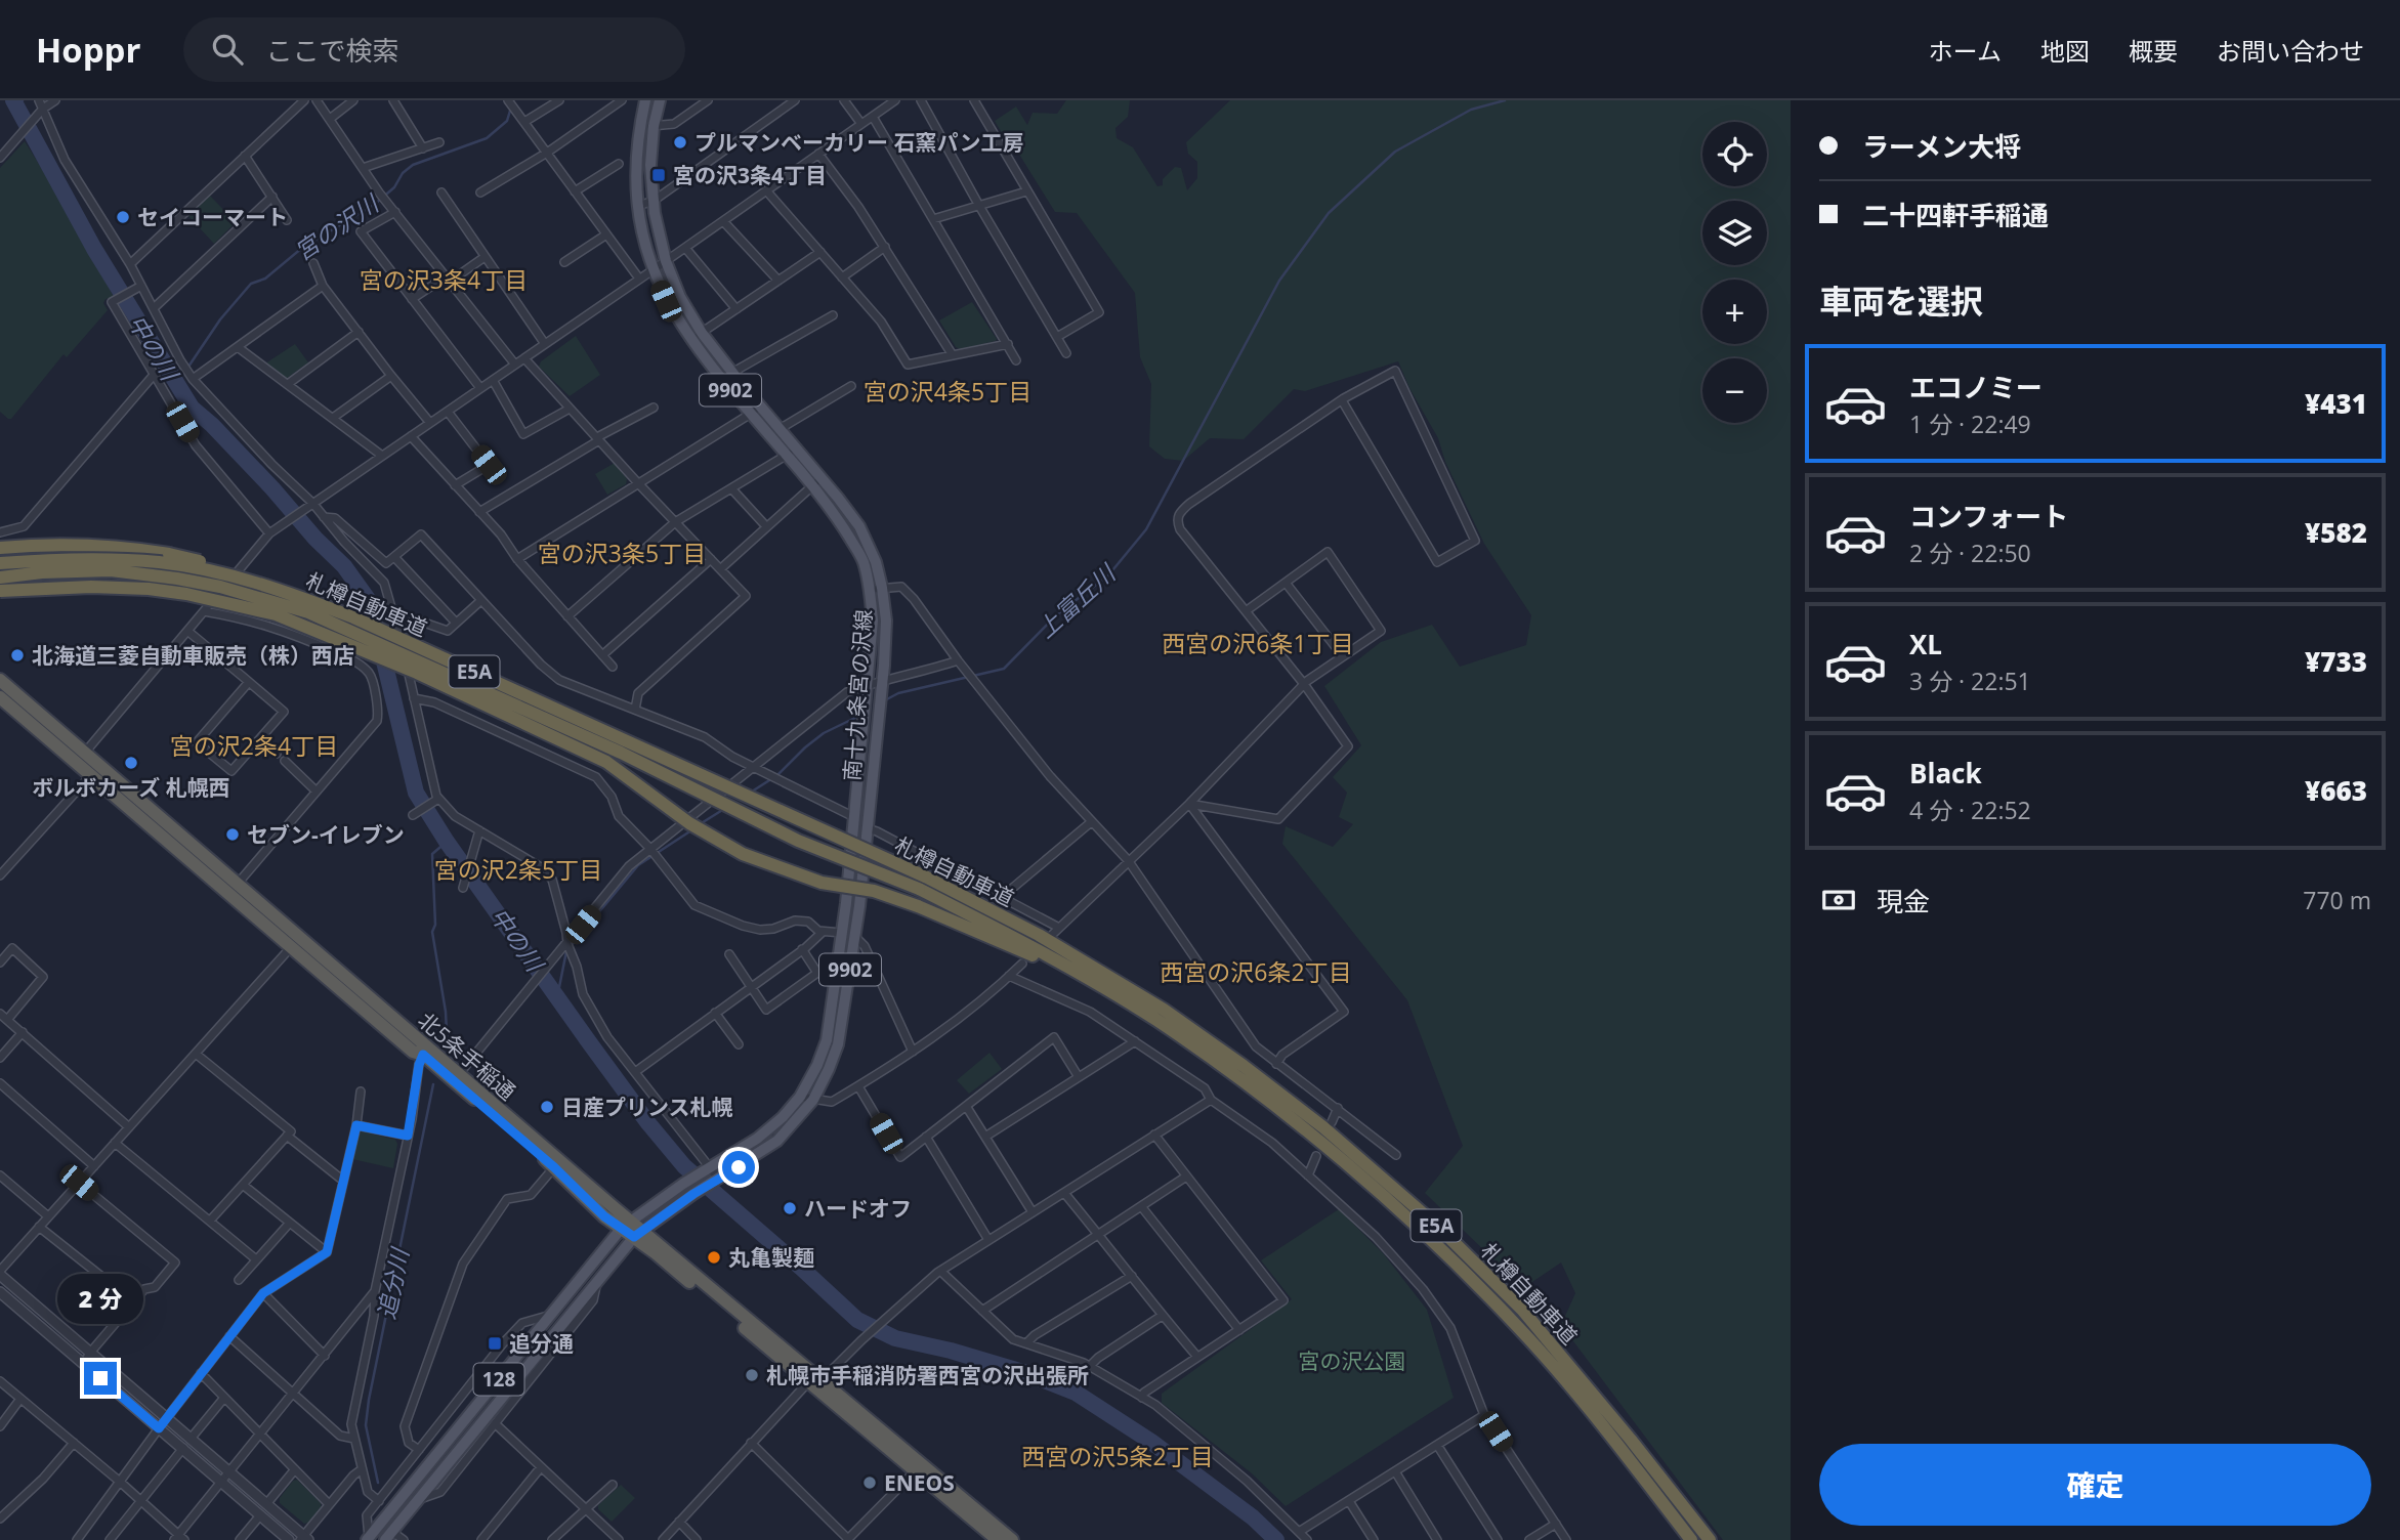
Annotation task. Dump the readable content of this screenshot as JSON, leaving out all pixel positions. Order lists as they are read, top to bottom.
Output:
{
  "streets": {
    "highway": ["札樽自動車道", "E5A", "北5条手稲通"],
    "main road": ["9902", "南十九条宮の沢線", "128"]
  },
  "crossings": [
    ["南十九条宮の沢線", "北5条手稲通"],
    ["南十九条宮の沢線", "128"],
    ["北5条手稲通", "128"]
  ],
  "districts": [
    "宮の沢3条4丁目",
    "宮の沢4条5丁目",
    "宮の沢3条5丁目",
    "西宮の沢6条1丁目",
    "宮の沢2条4丁目",
    "宮の沢2条5丁目",
    "西宮の沢6条2丁目",
    "西宮の沢5条2丁目"
  ],
  "water": [
    "宮の沢川",
    "中の川",
    "上富丘川",
    "追分川"
  ],
  "parks": ["宮の沢公園"],
  "places": {
    "other": [
      "プルマンベーカリー 石窯パン工房",
      "セイコーマート",
      "北海道三菱自動車販売（株）西店",
      "ボルボカーズ 札幌西",
      "セブン-イレブン",
      "日産プリンス札幌",
      "ハードオフ",
      "丸亀製麺",
      "札幌市手稲消防署西宮の沢出張所",
      "ENEOS"
    ],
    "transit": ["宮の沢3条4丁目", "追分通"]
  },
  "page": {
    "header": "Hoppr",
    "search": "ここで検索",
    "nav": [
      "ホーム",
      "地図",
      "概要",
      "お問い合わせ"
    ],
    "banner": ["ラーメン大将", "二十四軒手稲通"],
    "map_buttons": ["+", "−"],
    "heading": "車両を選択",
    "list": [
      {
        "name": "エコノミー",
        "note": "1 分 · 22:49",
        "value": "¥431"
      },
      {
        "name": "コンフォート",
        "note": "2 分 · 22:50",
        "value": "¥582"
      },
      {
        "name": "XL",
        "note": "3 分 · 22:51",
        "value": "¥733"
      },
      {
        "name": "Black",
        "note": "4 分 · 22:52",
        "value": "¥663"
      }
    ],
    "pay": ["現金", "770 m"],
    "bubble": "2 分",
    "buttons": "確定"
  }
}
